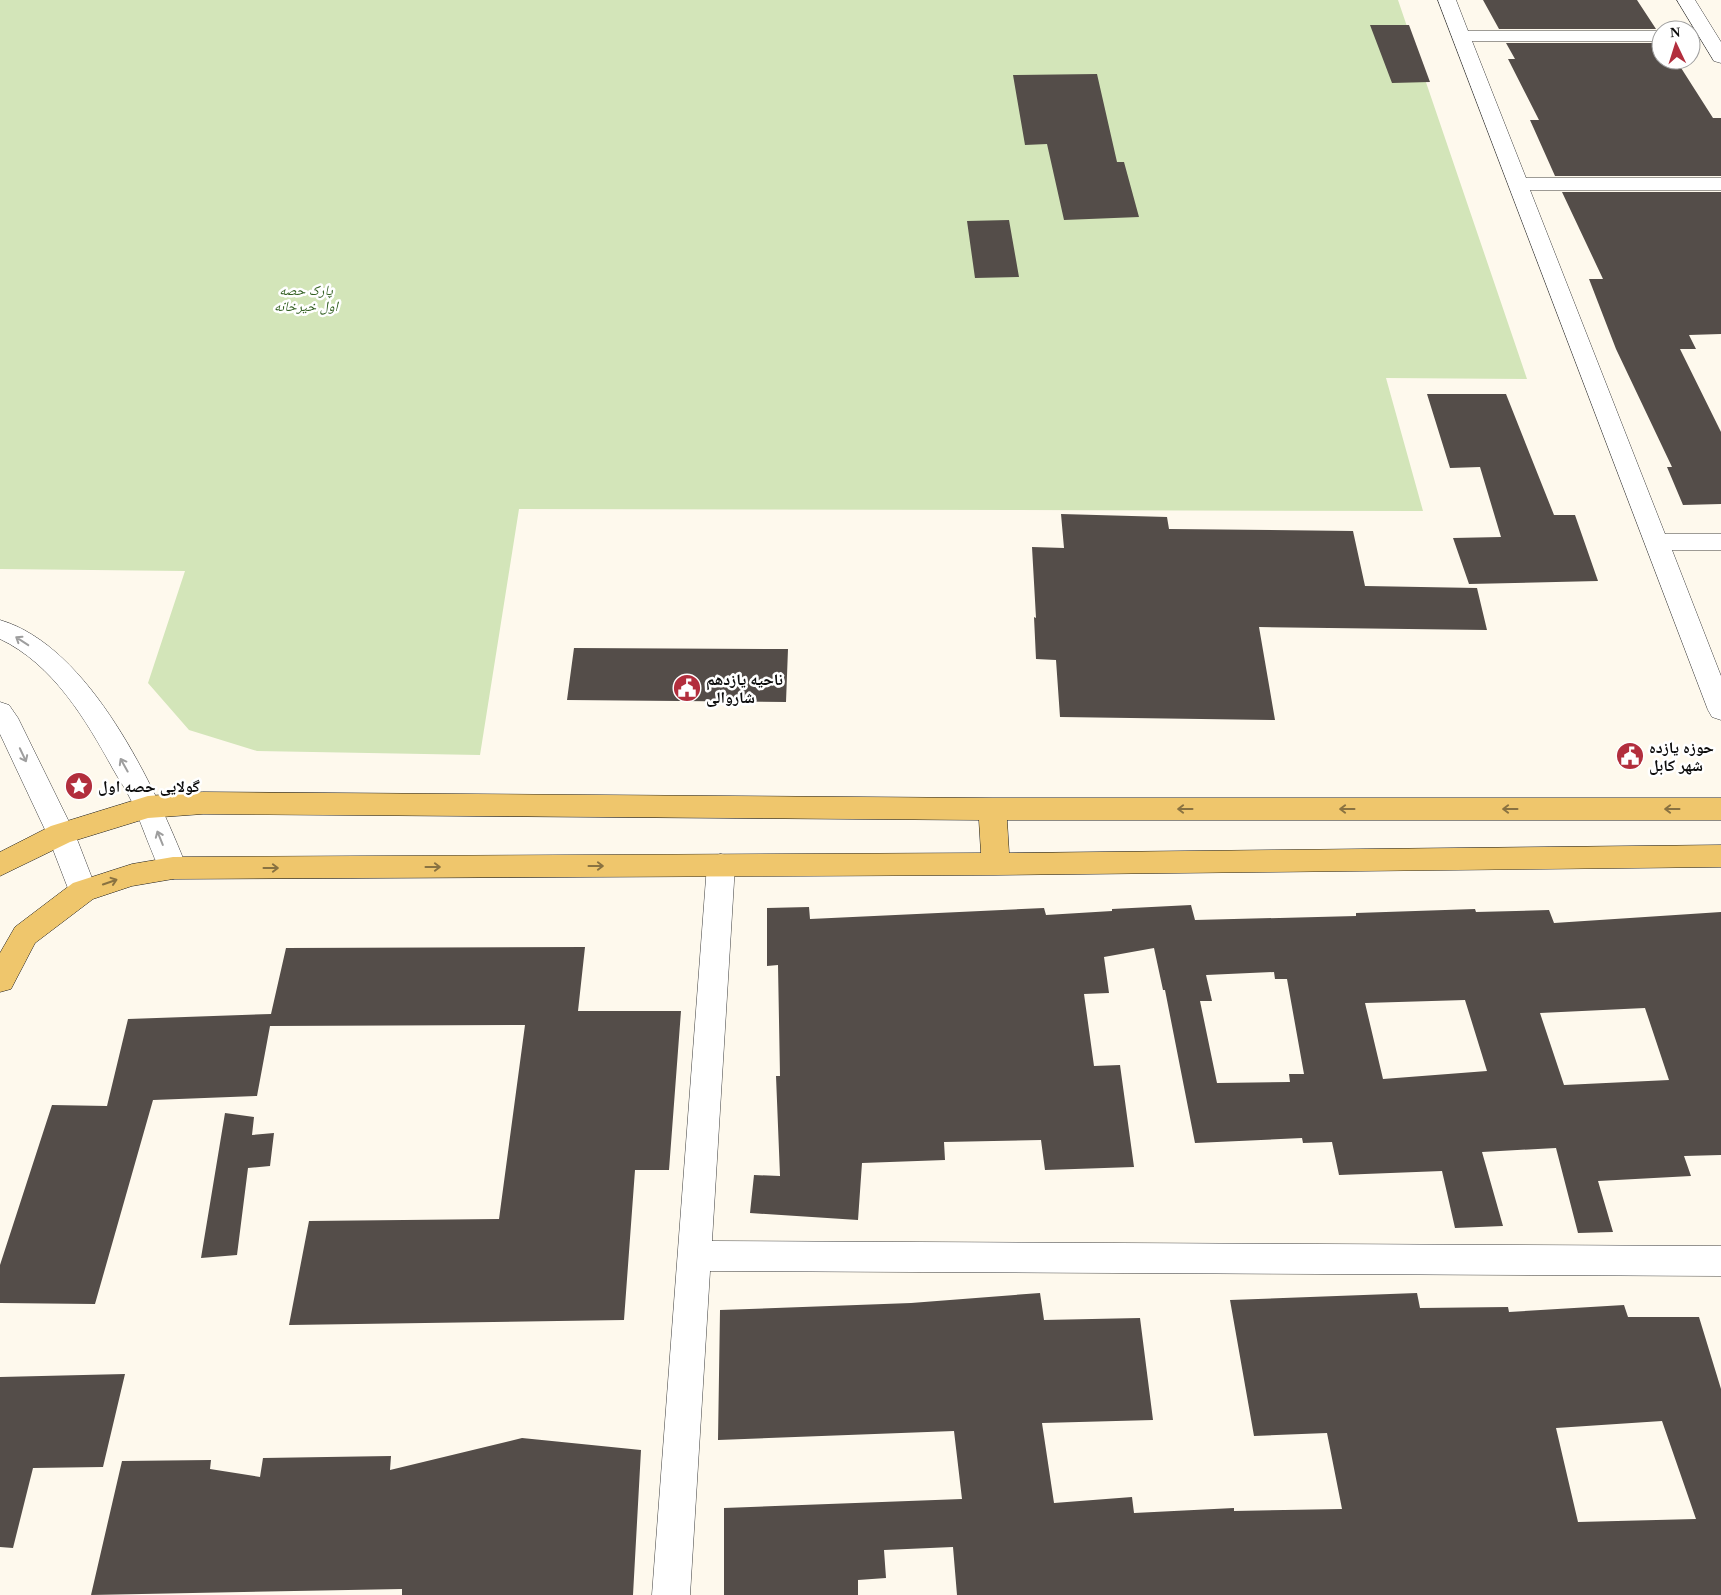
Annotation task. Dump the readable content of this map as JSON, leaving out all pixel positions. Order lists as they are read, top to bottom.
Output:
{
  "parks": ["پارک حصه اول خیرخانه"],
  "places": {
    "public building": ["ناحیه یازدهم شاروالی", "حوزه یازده شهر کابل"],
    "place": ["گولایی حصه اول"]
  },
  "north": "top"
}
